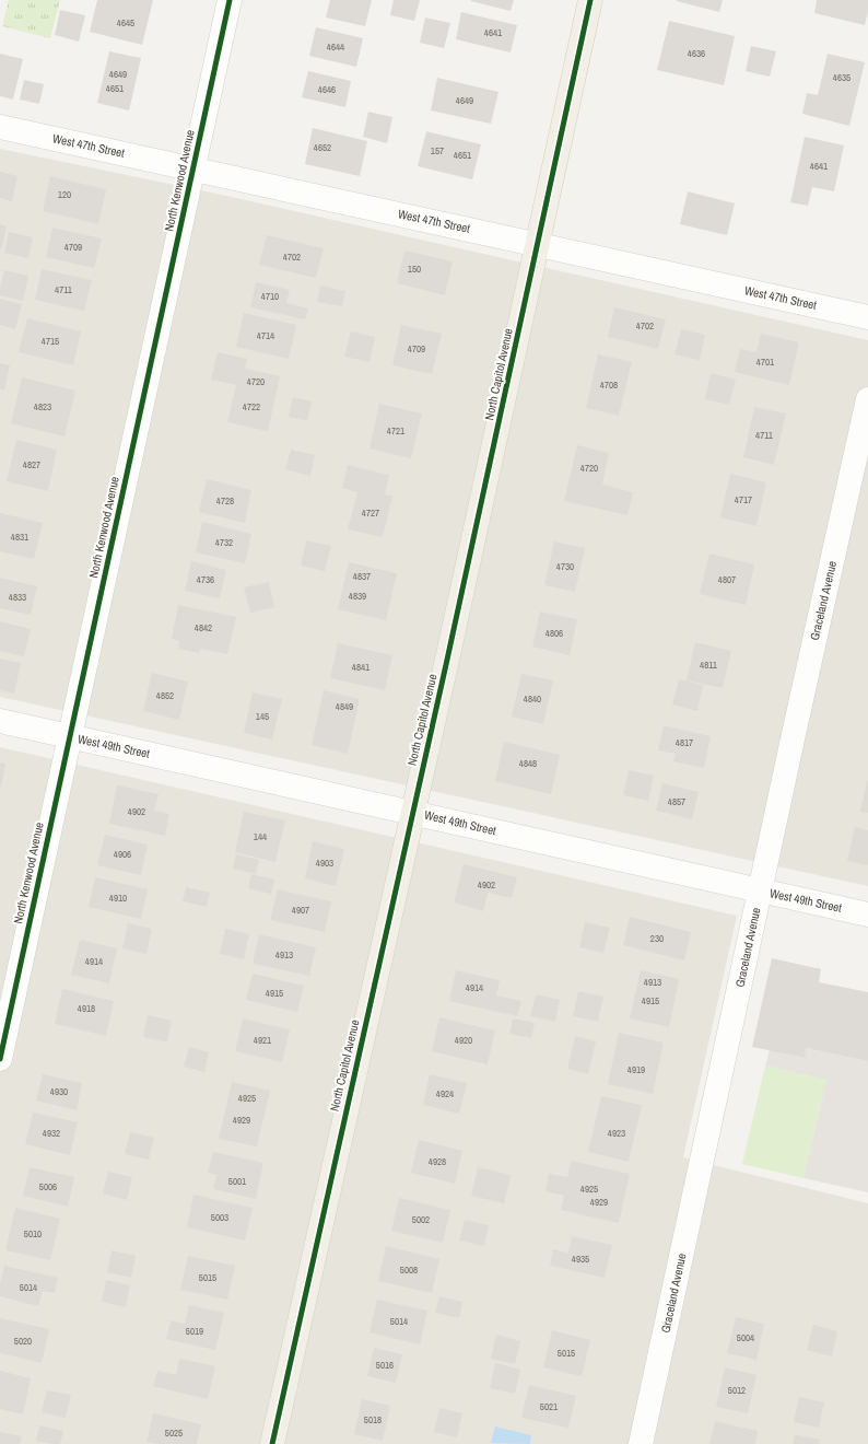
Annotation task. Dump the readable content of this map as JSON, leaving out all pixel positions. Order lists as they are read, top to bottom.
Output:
{
  "streets": {
    "main road": ["North Capitol Avenue"],
    "street": [
      "West 47th Street",
      "North Kenwood Avenue",
      "Graceland Avenue",
      "West 49th Street"
    ]
  },
  "crossings": [
    ["West 47th Street", "North Kenwood Avenue"],
    ["West 47th Street", "North Capitol Avenue"],
    ["North Kenwood Avenue", "West 49th Street"],
    ["North Capitol Avenue", "West 49th Street"],
    ["Graceland Avenue", "West 49th Street"]
  ],
  "house_numbers": [
    "4645",
    "4641",
    "4644",
    "4636",
    "4649",
    "4635",
    "4651",
    "4646",
    "4649",
    "4652",
    "157",
    "4651",
    "4641",
    "120",
    "4709",
    "4702",
    "150",
    "4711",
    "4710",
    "4702",
    "4714",
    "4715",
    "4709",
    "4701",
    "4720",
    "4708",
    "4823",
    "4722",
    "4721",
    "4711",
    "4827",
    "4720",
    "4717",
    "4728",
    "4727",
    "4831",
    "4732",
    "4730",
    "4837",
    "4736",
    "4807",
    "4839",
    "4833",
    "4842",
    "4806",
    "4811",
    "4841",
    "4852",
    "4840",
    "4849",
    "145",
    "4817",
    "4848",
    "4857",
    "4902",
    "144",
    "4906",
    "4903",
    "4902",
    "4910",
    "4907",
    "230",
    "4913",
    "4914",
    "4913",
    "4914",
    "4915",
    "4915",
    "4918",
    "4921",
    "4920",
    "4919",
    "4930",
    "4924",
    "4925",
    "4929",
    "4932",
    "4923",
    "4928",
    "5001",
    "5006",
    "4925",
    "4929",
    "5003",
    "5002",
    "5010",
    "4935",
    "5008",
    "5015",
    "5014",
    "5014",
    "5019",
    "5004",
    "5020",
    "5015",
    "5016",
    "5012",
    "5021",
    "5018",
    "5025"
  ]
}
